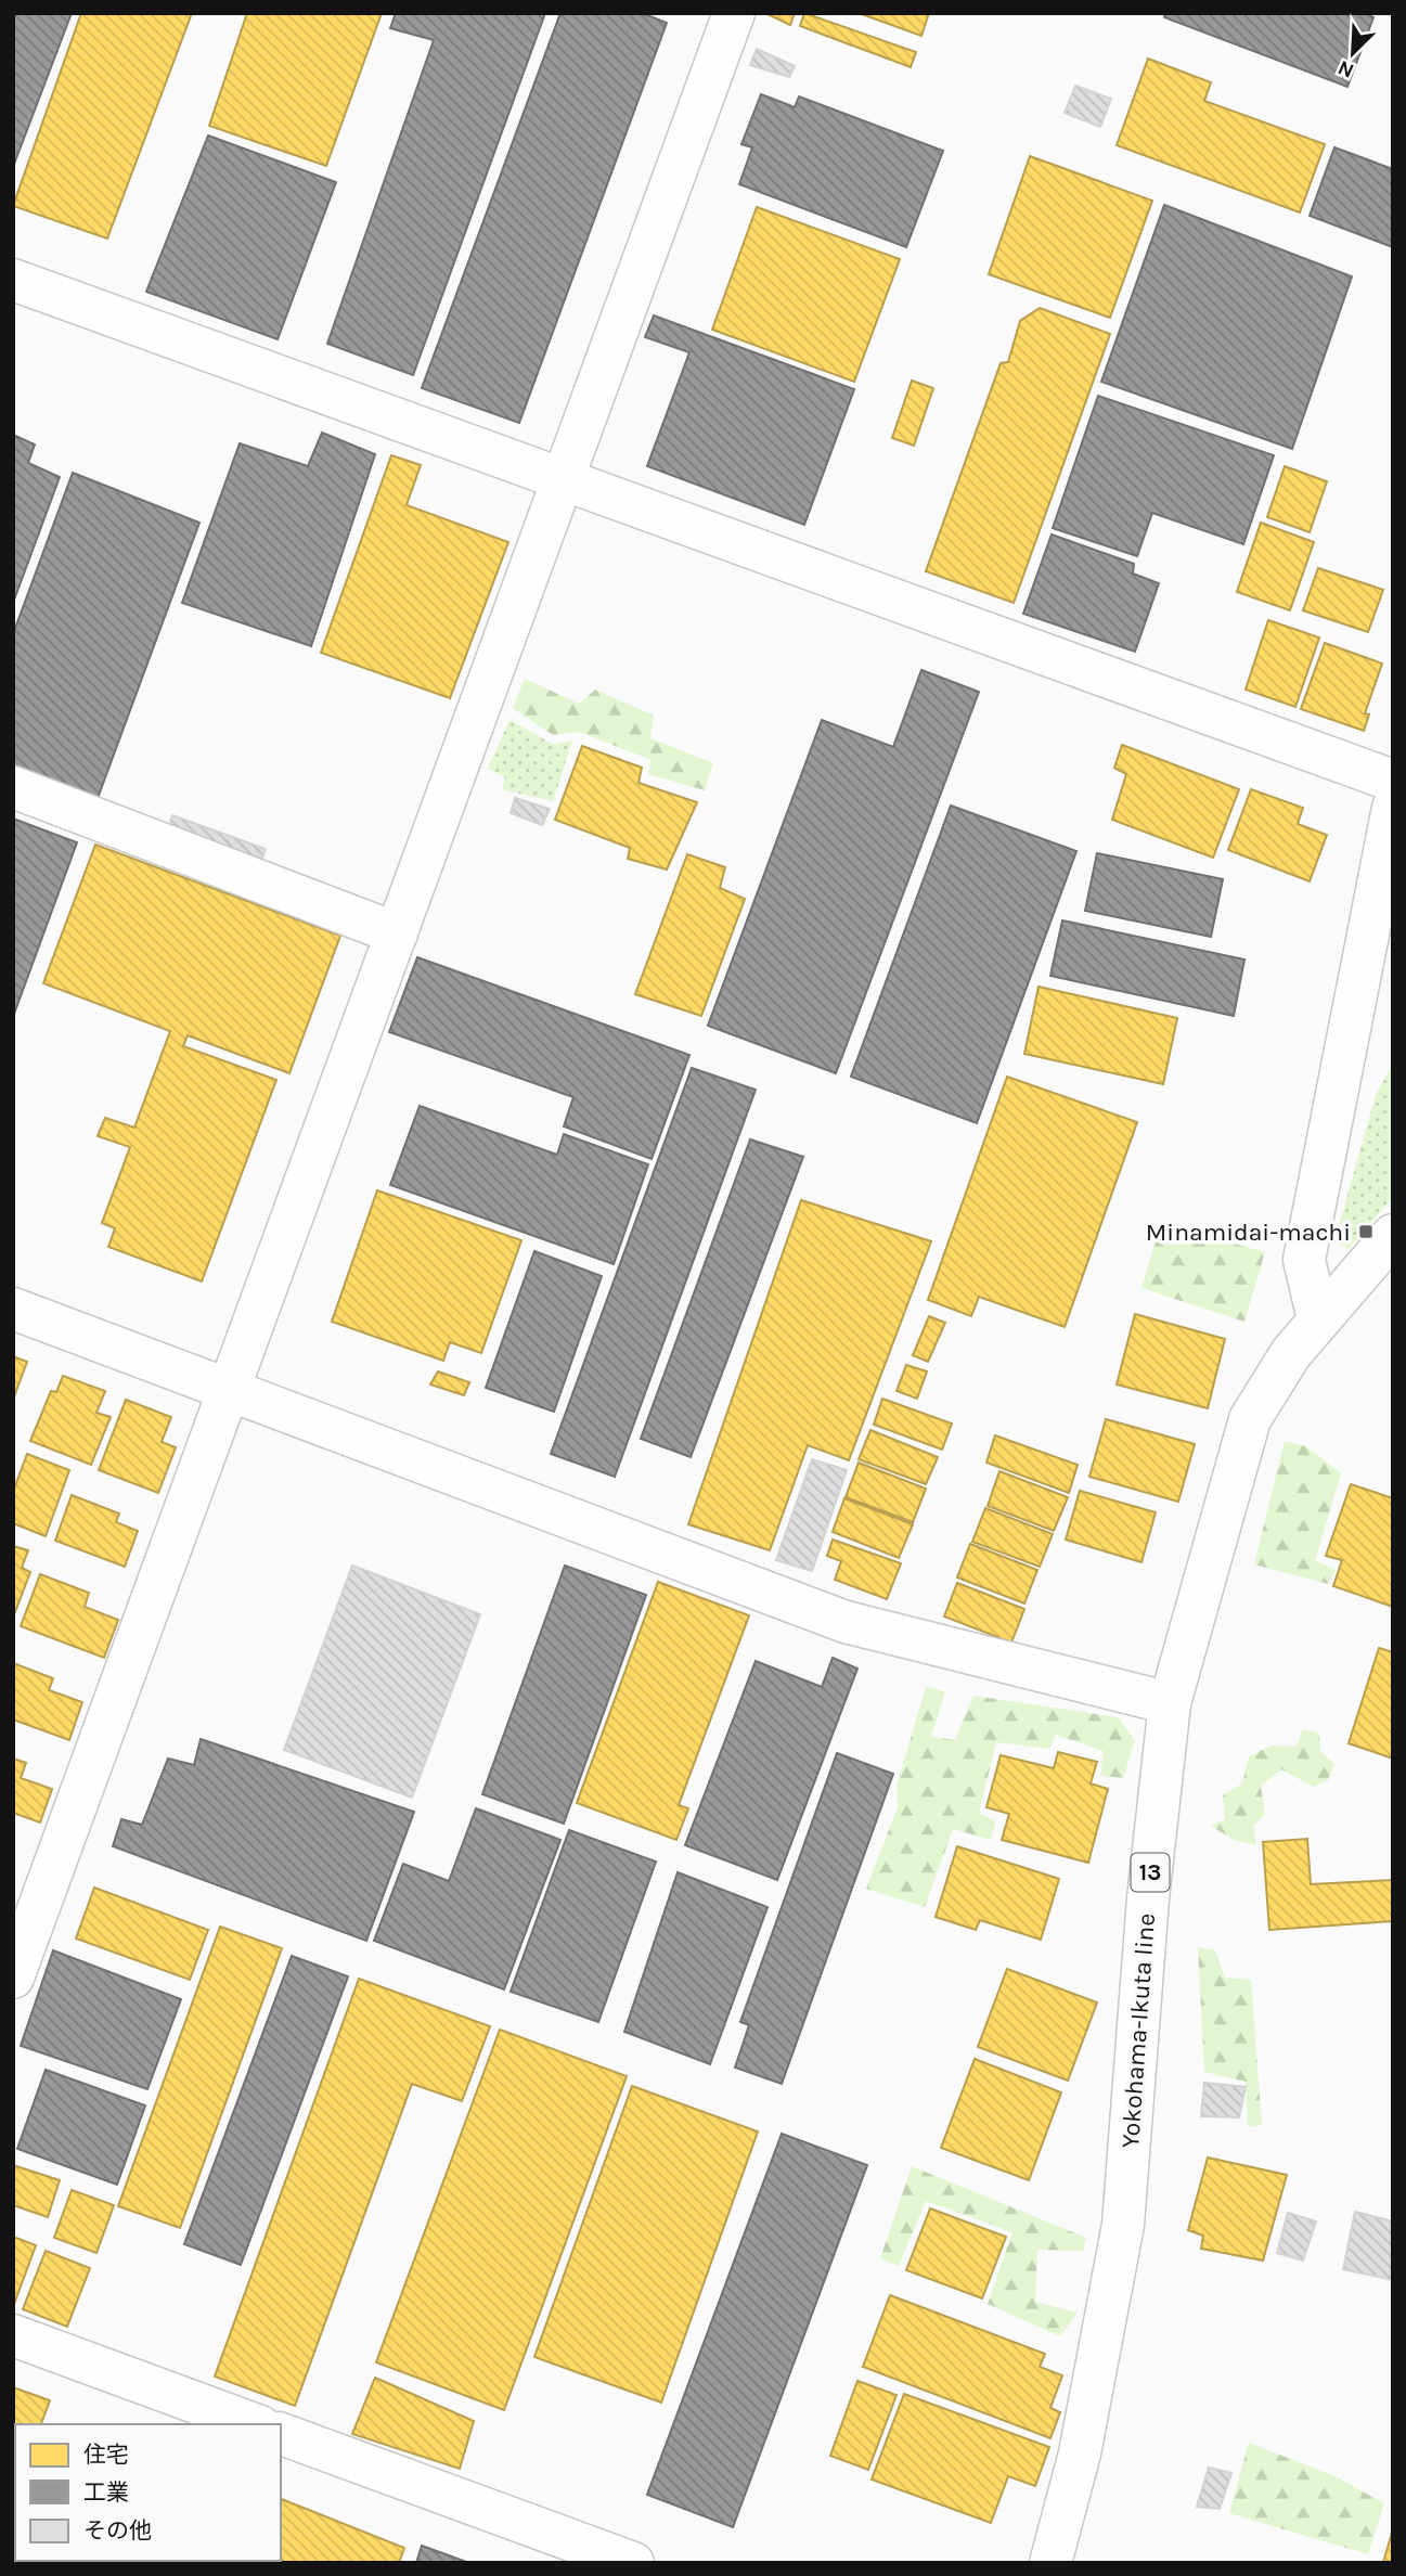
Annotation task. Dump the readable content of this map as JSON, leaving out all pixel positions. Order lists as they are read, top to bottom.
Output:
{
  "streets": {
    "street": ["13", "Yokohama-Ikuta line"]
  },
  "places": {
    "transit": ["Minamidai-machi"]
  },
  "legend": ["住宅", "工業", "その他"],
  "north": "bottom left"
}
